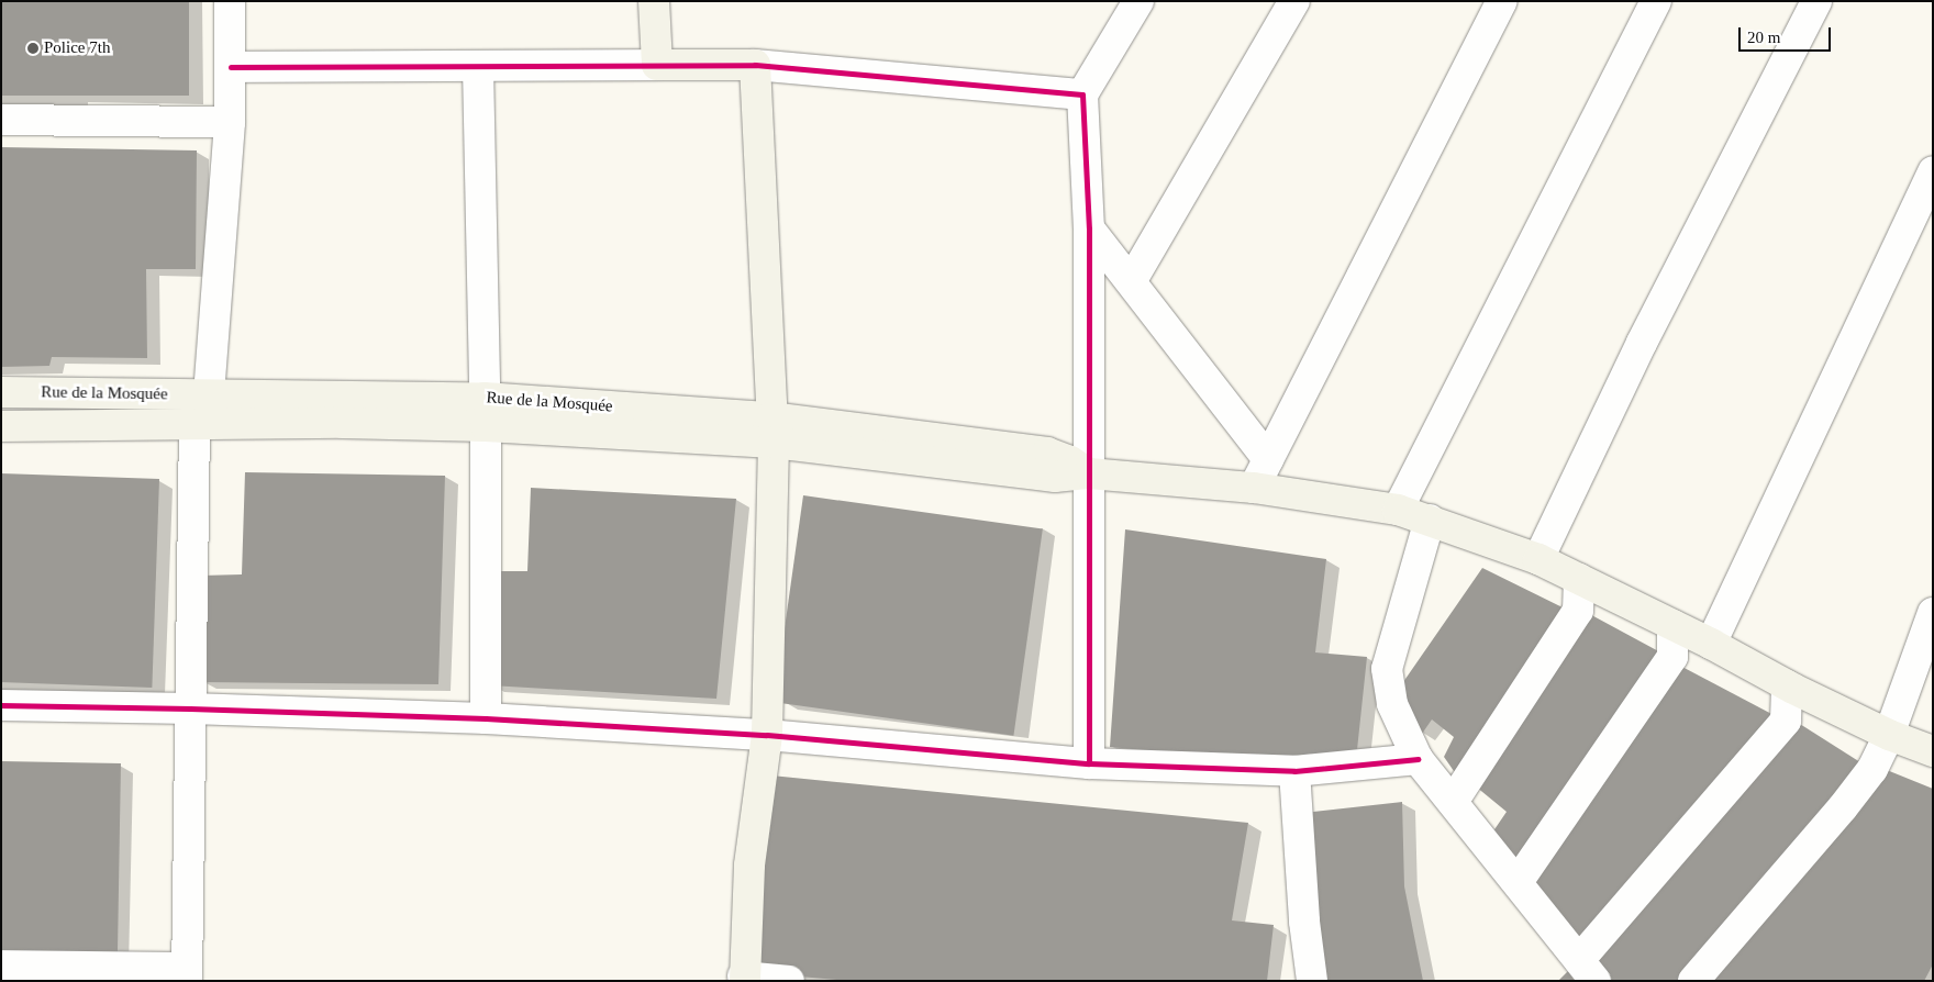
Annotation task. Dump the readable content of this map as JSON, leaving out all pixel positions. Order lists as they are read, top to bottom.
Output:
{
  "streets": {
    "main road": ["Rue de la Mosquée"]
  },
  "places": ["Police 7th"],
  "scale_bar": "20 m"
}
